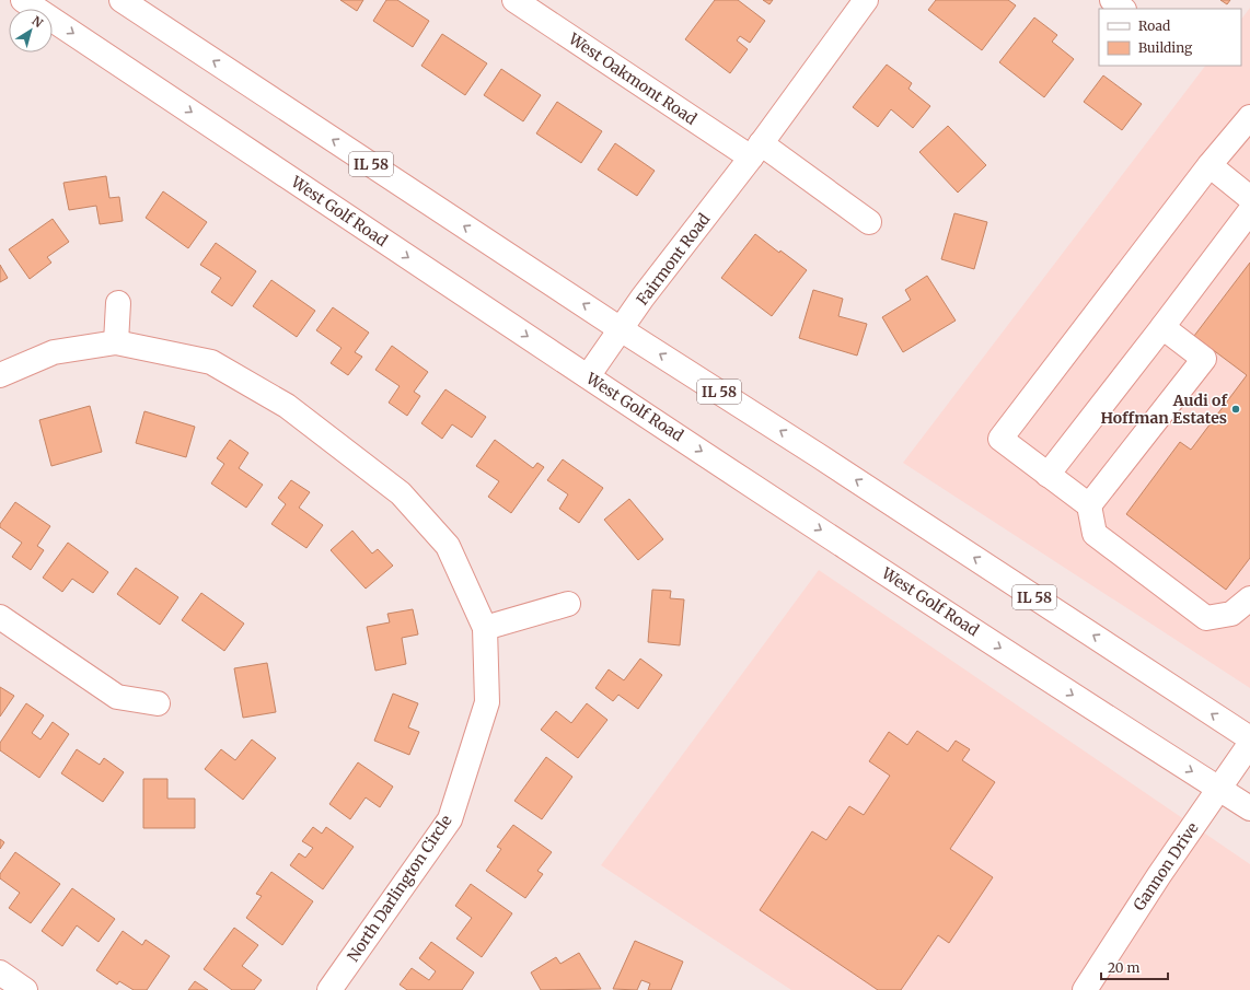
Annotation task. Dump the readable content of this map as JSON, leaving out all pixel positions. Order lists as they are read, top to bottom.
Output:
{
  "streets": {
    "main road": [
      "West Oakmont Road",
      "IL 58",
      "West Golf Road",
      "Fairmont Road",
      "Gannon Drive",
      "North Darlington Circle"
    ]
  },
  "crossings": [
    ["West Oakmont Road", "Fairmont Road"],
    ["IL 58", "Fairmont Road"],
    ["West Golf Road", "Fairmont Road"],
    ["West Golf Road", "Gannon Drive"]
  ],
  "places": ["Audi of Hoffman Estates"],
  "legend": ["Road", "Building"],
  "scale_bar": "20 m",
  "north": "top right"
}
